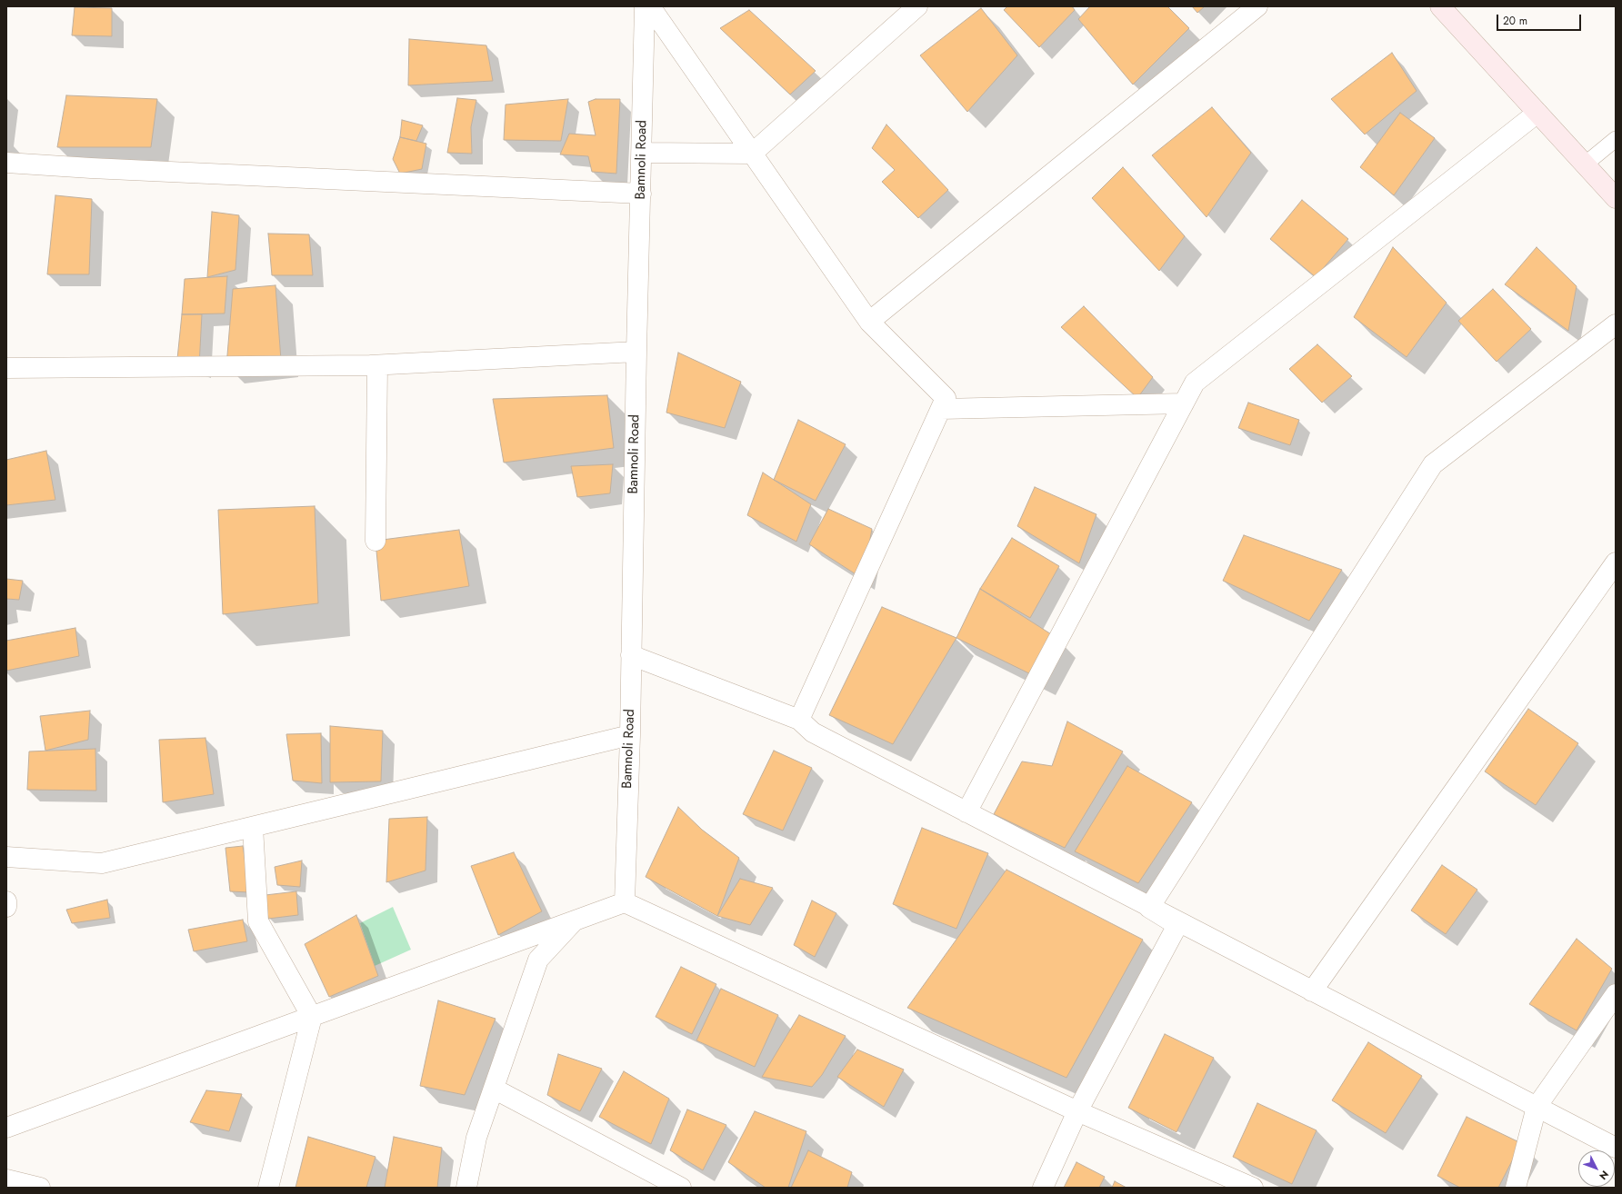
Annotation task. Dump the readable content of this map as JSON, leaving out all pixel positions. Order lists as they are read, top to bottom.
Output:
{
  "streets": {
    "street": ["Bamnoli Road"]
  },
  "scale_bar": "20 m",
  "north": "bottom right"
}
